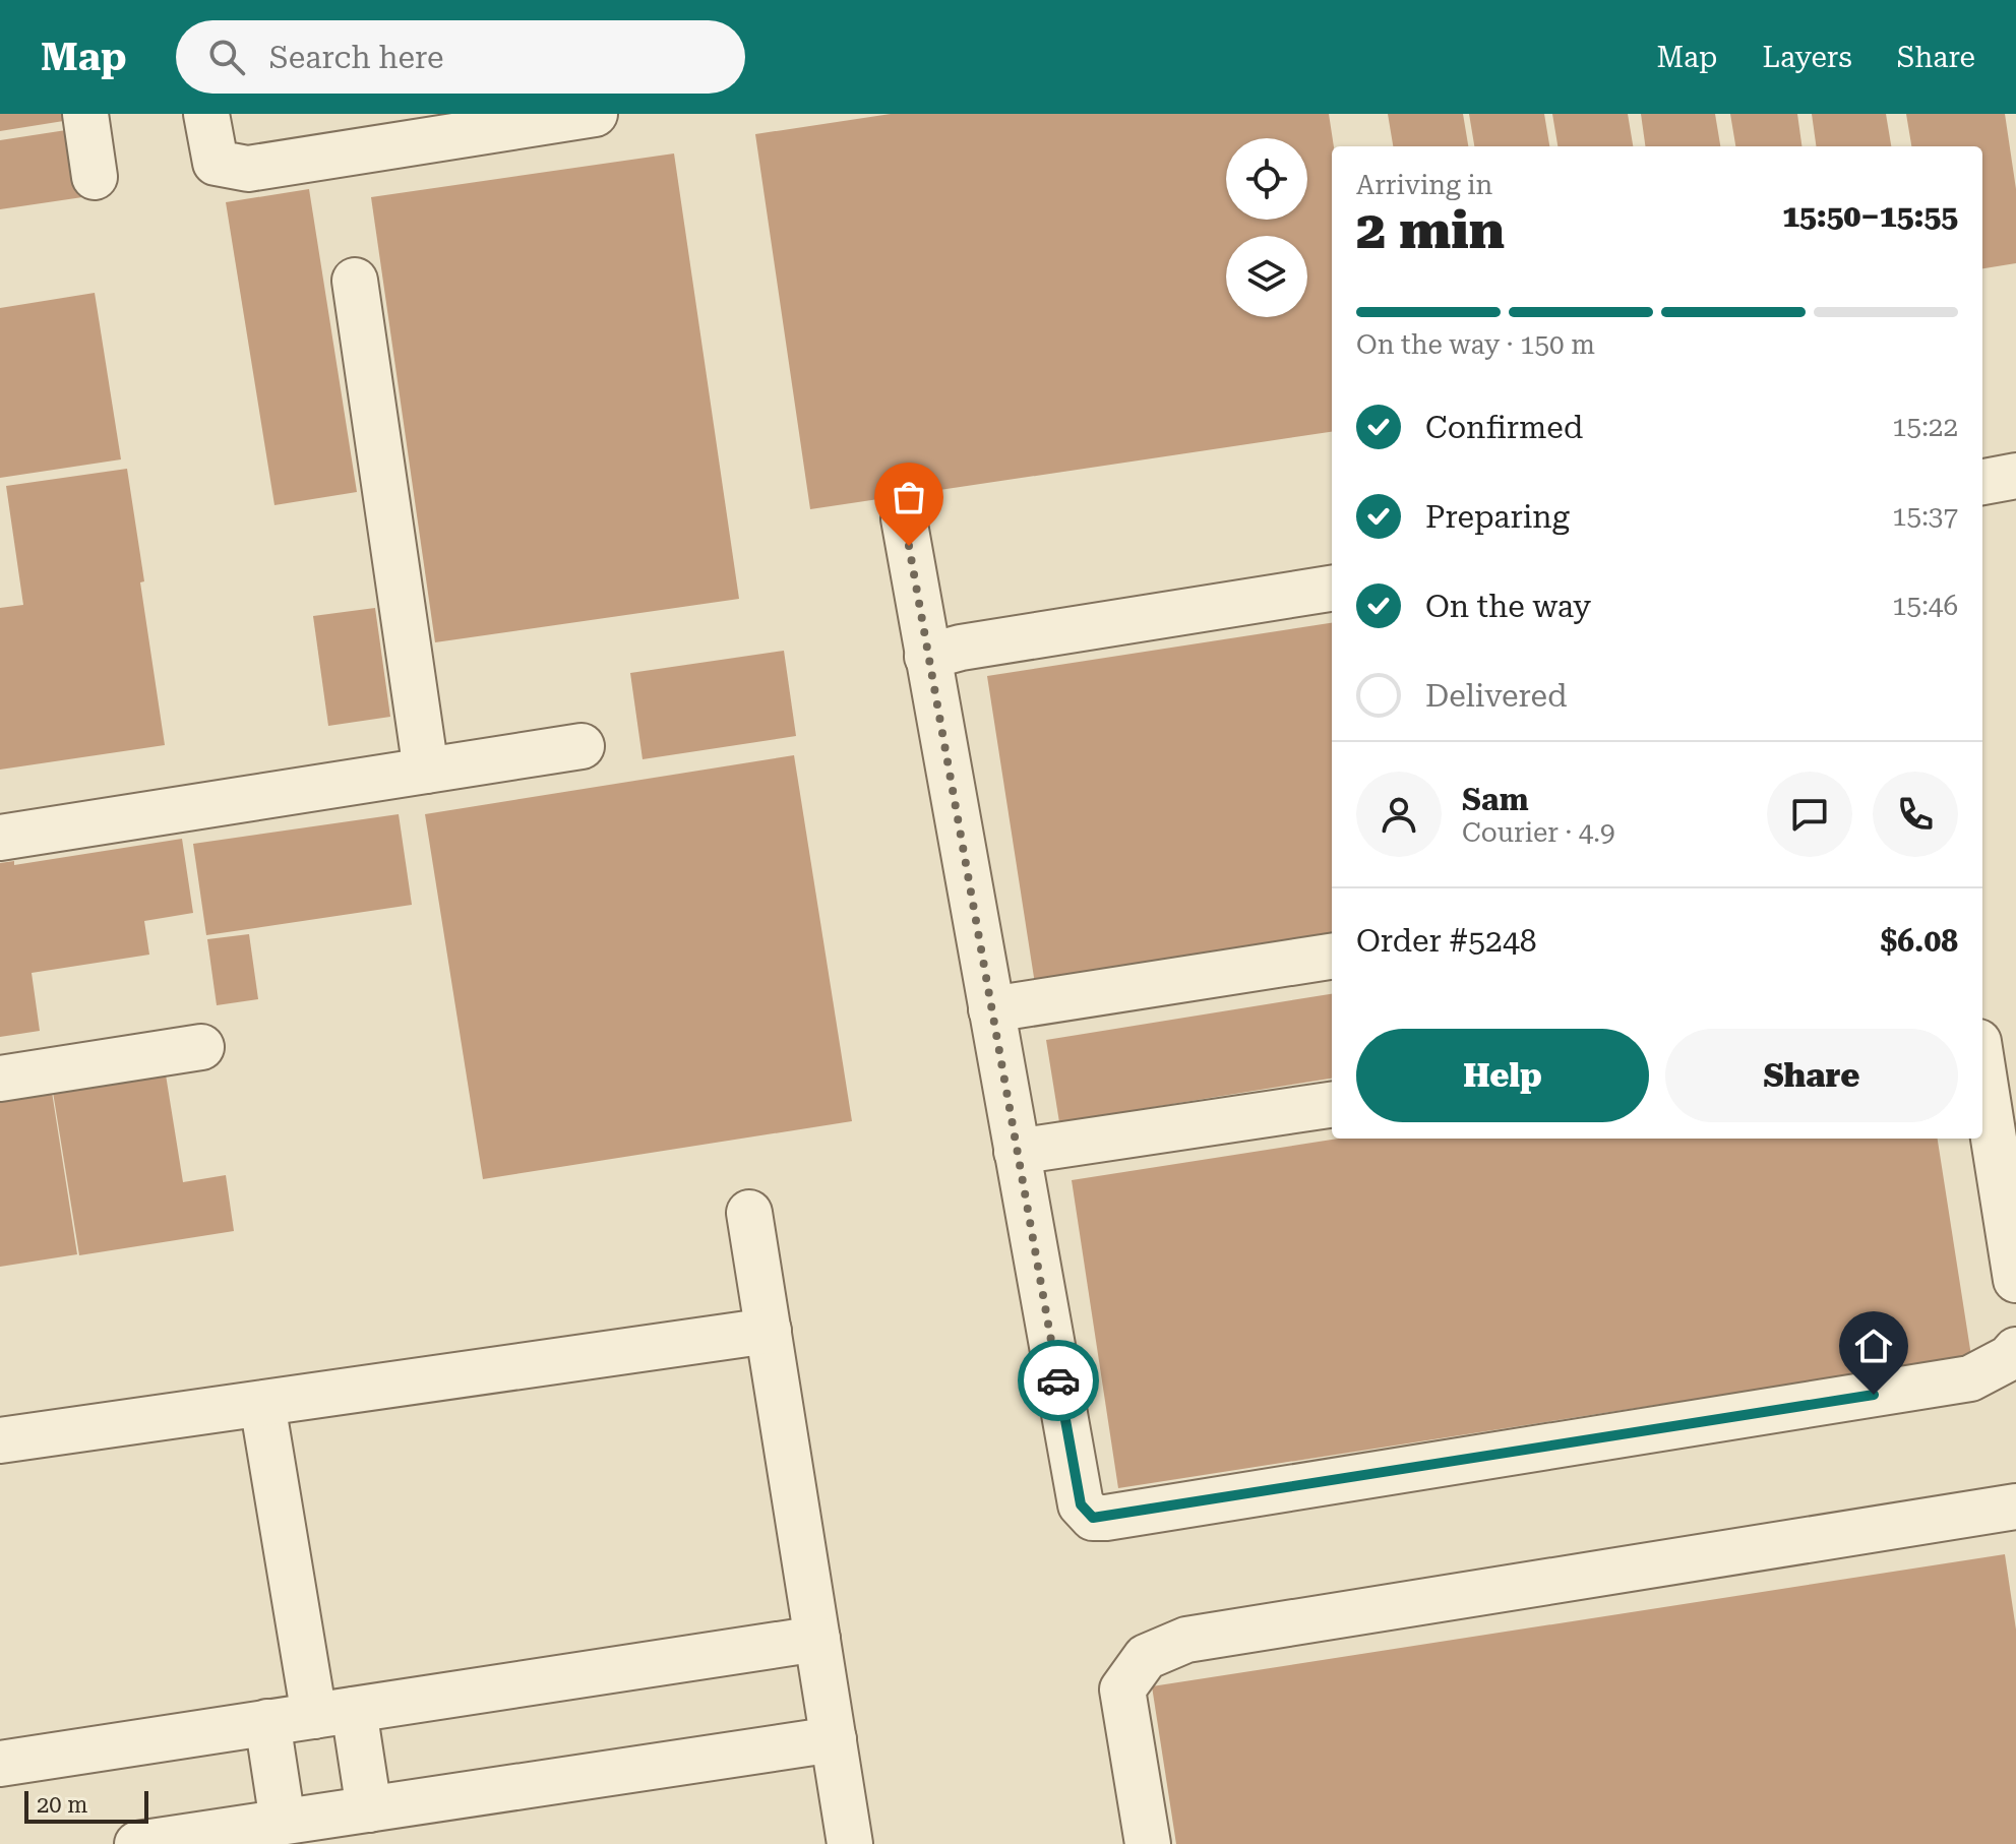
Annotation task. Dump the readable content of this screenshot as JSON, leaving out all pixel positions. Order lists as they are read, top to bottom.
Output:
{
  "scale_bar": "20 m",
  "page": {
    "header": "Map",
    "search": "Search here",
    "nav": ["Map", "Layers", "Share"],
    "heading": ["2 min", "Arriving in", "15:50–15:55"],
    "panel": [
      "Sam",
      "Courier · 4.9",
      "Order #5248",
      "$6.08"
    ],
    "bar": "On the way · 150 m",
    "list": [
      ["Confirmed", "15:22"],
      ["Preparing", "15:37"],
      ["On the way", "15:46"],
      "Delivered"
    ],
    "buttons": ["Help", "Share"],
    "scale": "20 m"
  }
}
